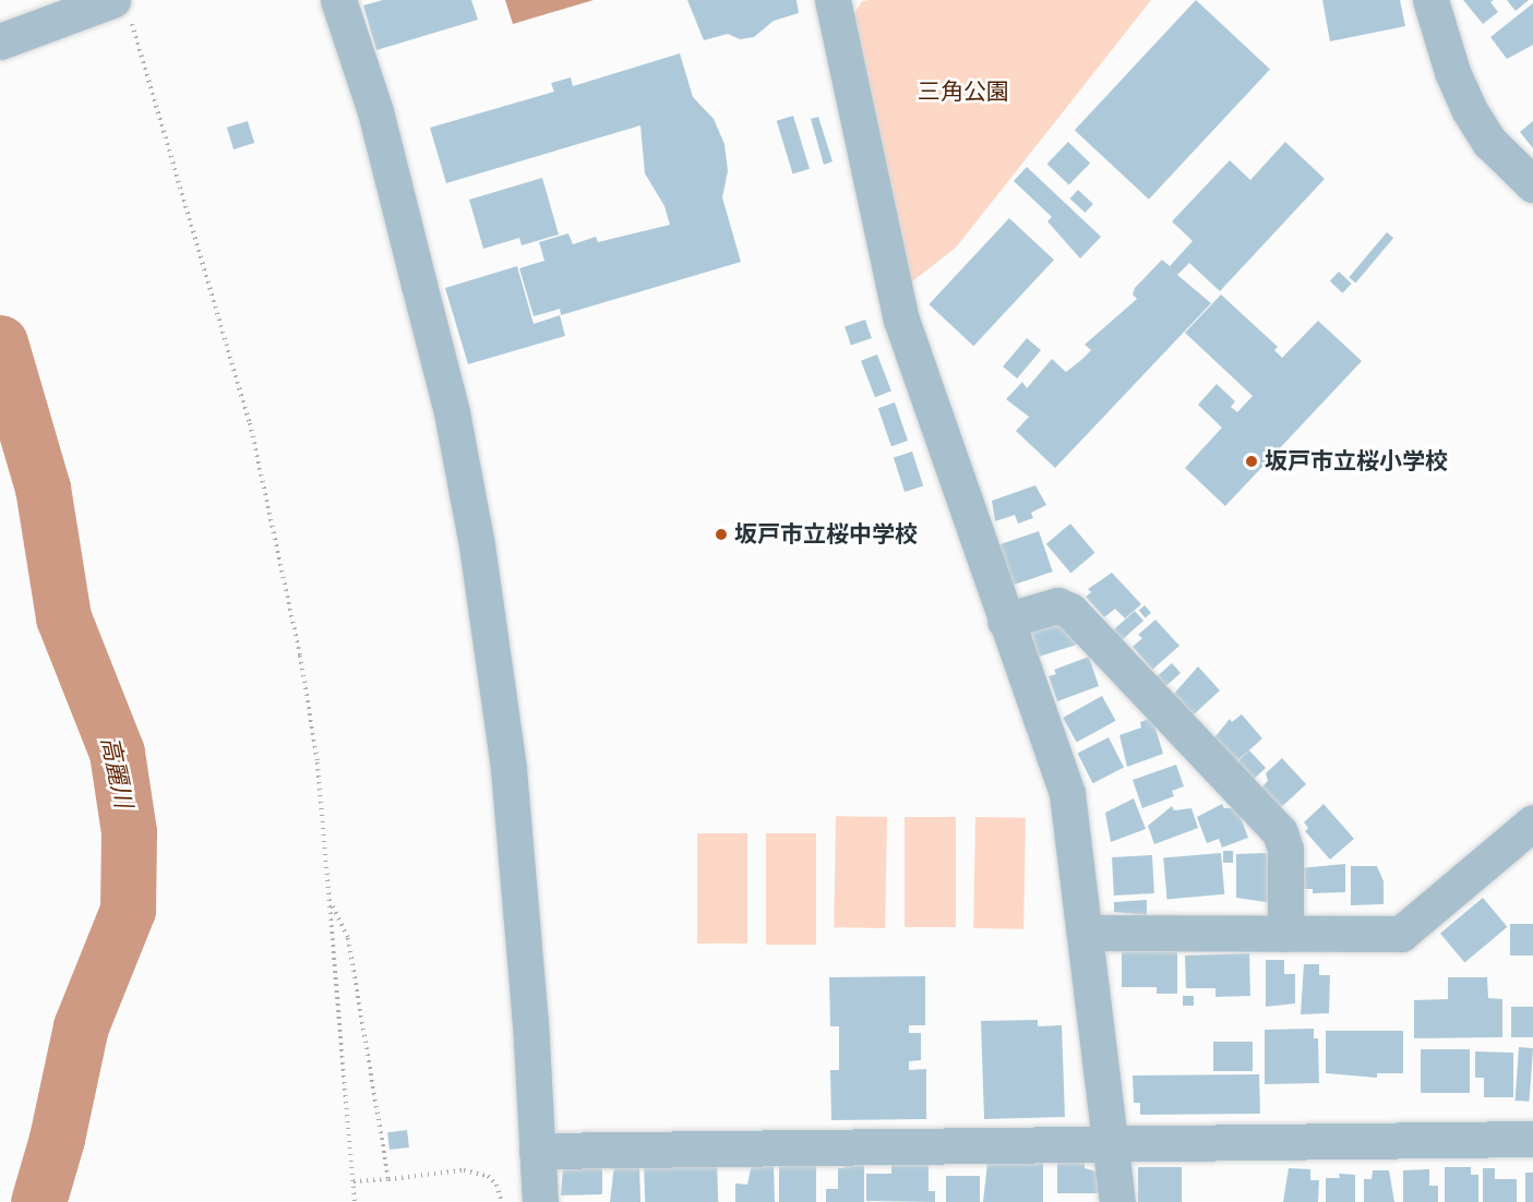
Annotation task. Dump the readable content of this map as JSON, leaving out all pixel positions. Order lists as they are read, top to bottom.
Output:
{
  "water": ["高麗川"],
  "parks": ["三角公園"],
  "places": ["坂戸市立桜小学校", "坂戸市立桜中学校"]
}
